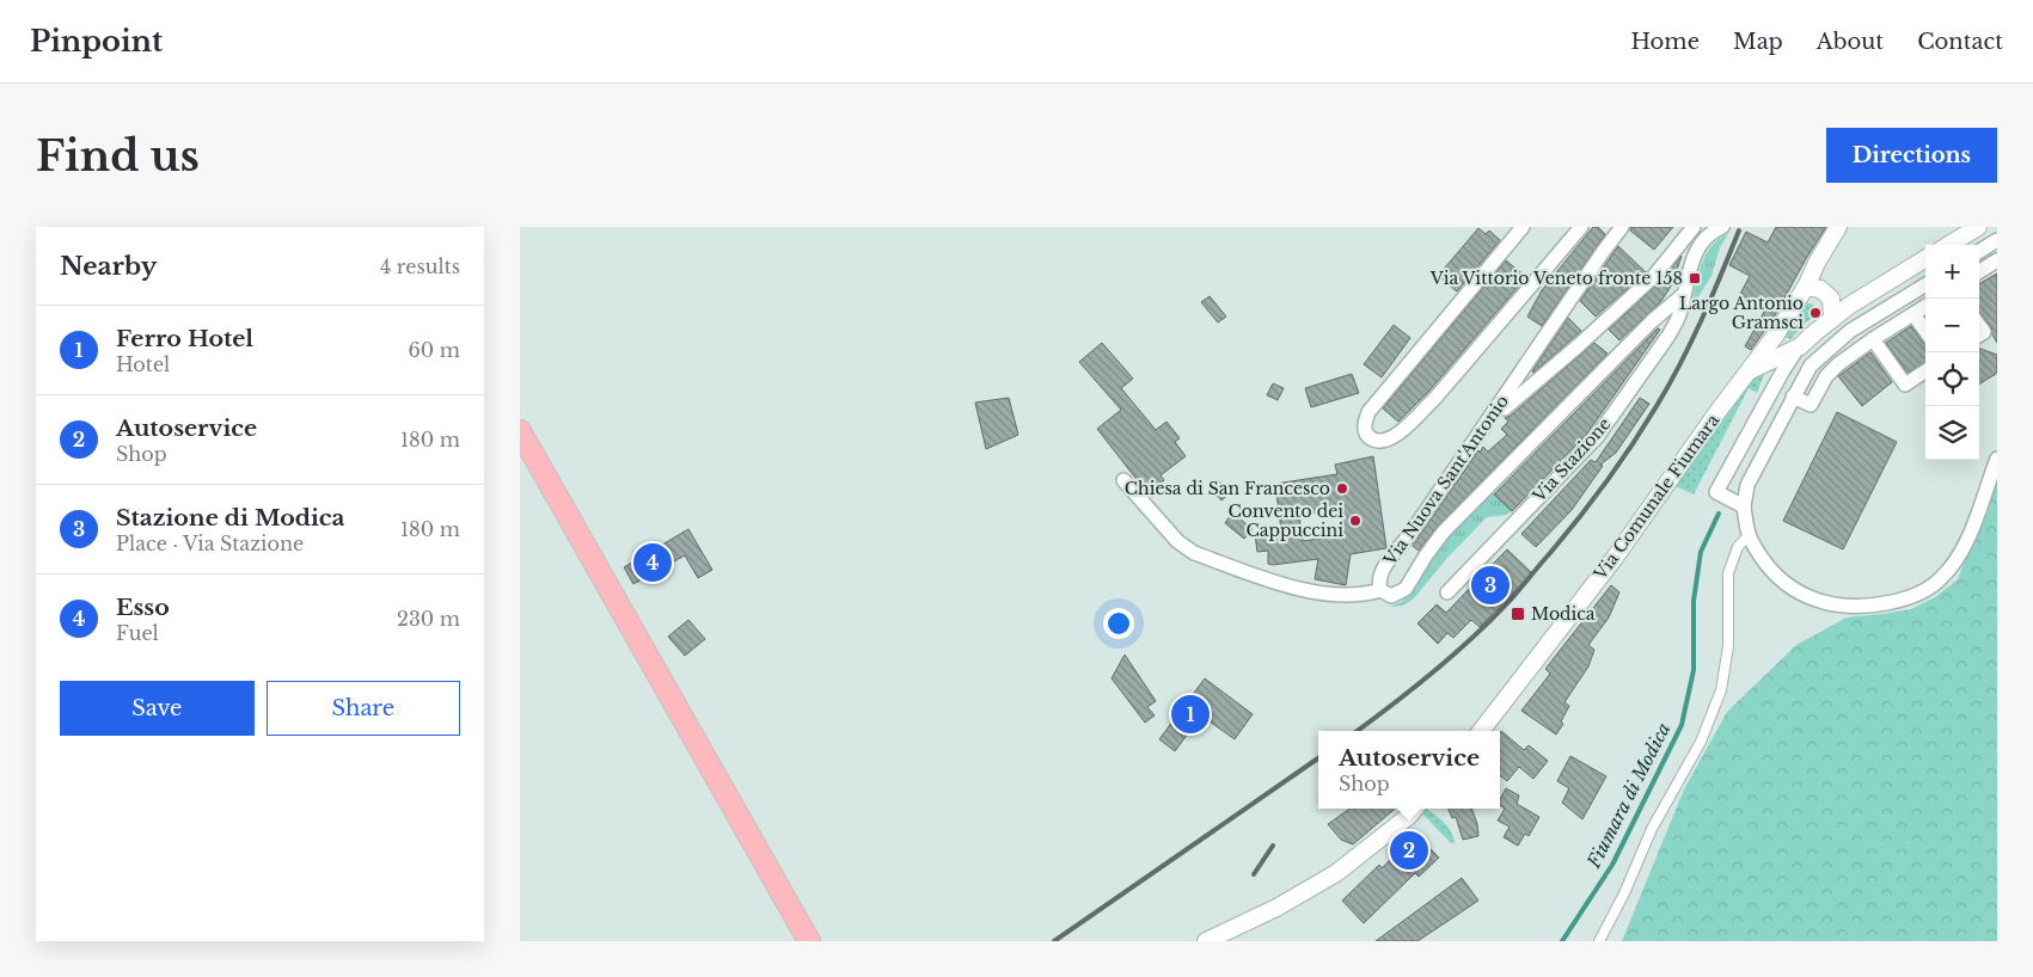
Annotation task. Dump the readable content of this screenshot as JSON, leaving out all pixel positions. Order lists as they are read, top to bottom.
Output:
{
  "streets": {
    "street": ["Via Stazione", "Via Nuova Sant'Antonio", "Via Comunale Fiumara"]
  },
  "crossings": [
    ["Via Stazione", "Via Nuova Sant'Antonio"]
  ],
  "water": ["Fiumara di Modica"],
  "places": {
    "transit": ["Via Vittorio Veneto fronte 158", "Modica"],
    "other": ["Largo Antonio Gramsci", "Chiesa di San Francesco", "Convento dei Cappuccini"]
  },
  "page": {
    "header": "Pinpoint",
    "nav": [
      "Home",
      "Map",
      "About",
      "Contact"
    ],
    "buttons": [
      "Directions",
      ["Save", "Share"]
    ],
    "title": "Find us",
    "heading": ["Nearby", "4 results"],
    "map_buttons": ["+", "−"],
    "list": [
      {
        "mark": "1",
        "name": "Ferro Hotel",
        "note": "Hotel",
        "value": "60 m"
      },
      {
        "mark": "2",
        "name": "Autoservice",
        "note": "Shop",
        "value": "180 m"
      },
      {
        "mark": "3",
        "name": "Stazione di Modica",
        "note": "Place · Via Stazione",
        "value": "180 m"
      },
      {
        "mark": "4",
        "name": "Esso",
        "note": "Fuel",
        "value": "230 m"
      }
    ],
    "pins": [
      "4",
      "3",
      "1",
      "2"
    ],
    "popup": ["Autoservice", "Shop"]
  }
}
